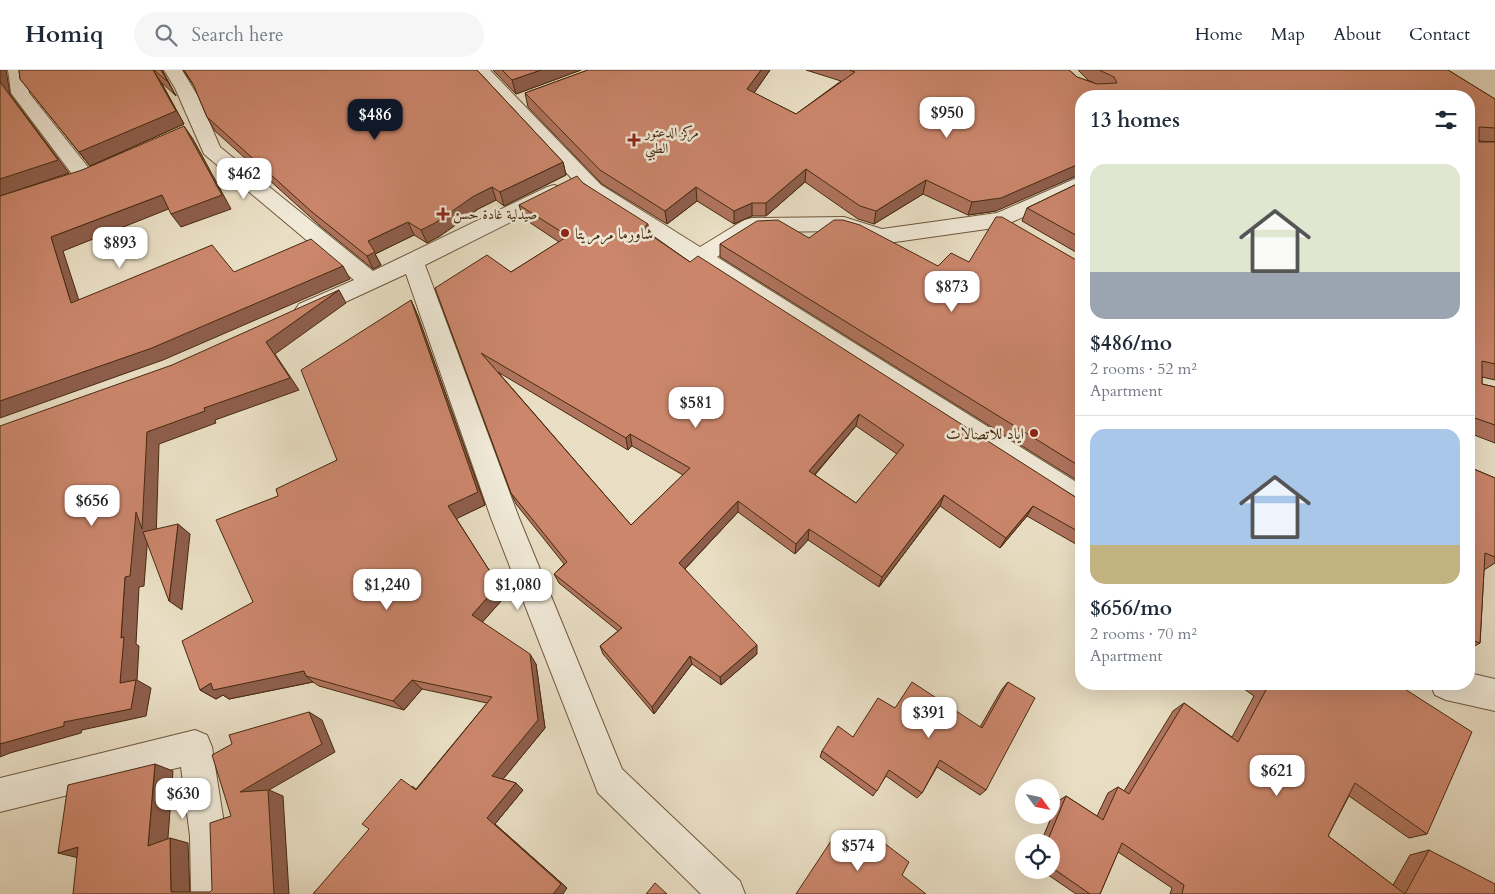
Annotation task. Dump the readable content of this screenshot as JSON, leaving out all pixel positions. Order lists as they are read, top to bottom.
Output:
{
  "places": {
    "health": ["مركز الدعتور الطبي", "صيدلية غادة حسن"],
    "other": ["شاورما مرمريتا", "اياد للاتصالات"]
  },
  "north": "bottom right",
  "page": {
    "header": "Homiq",
    "search": "Search here",
    "nav": [
      "Home",
      "Map",
      "About",
      "Contact"
    ],
    "heading": "13 homes",
    "price": [
      "$950",
      "$486",
      "$462",
      "$893",
      "$873",
      "$581",
      "$656",
      "$1,240",
      "$1,080",
      "$391",
      "$621",
      "$630",
      "$574"
    ],
    "list": [
      {
        "name": "$486/mo",
        "note": "2 rooms · 52 m² · Apartment"
      },
      {
        "name": "$656/mo",
        "note": "2 rooms · 70 m² · Apartment"
      }
    ]
  }
}
